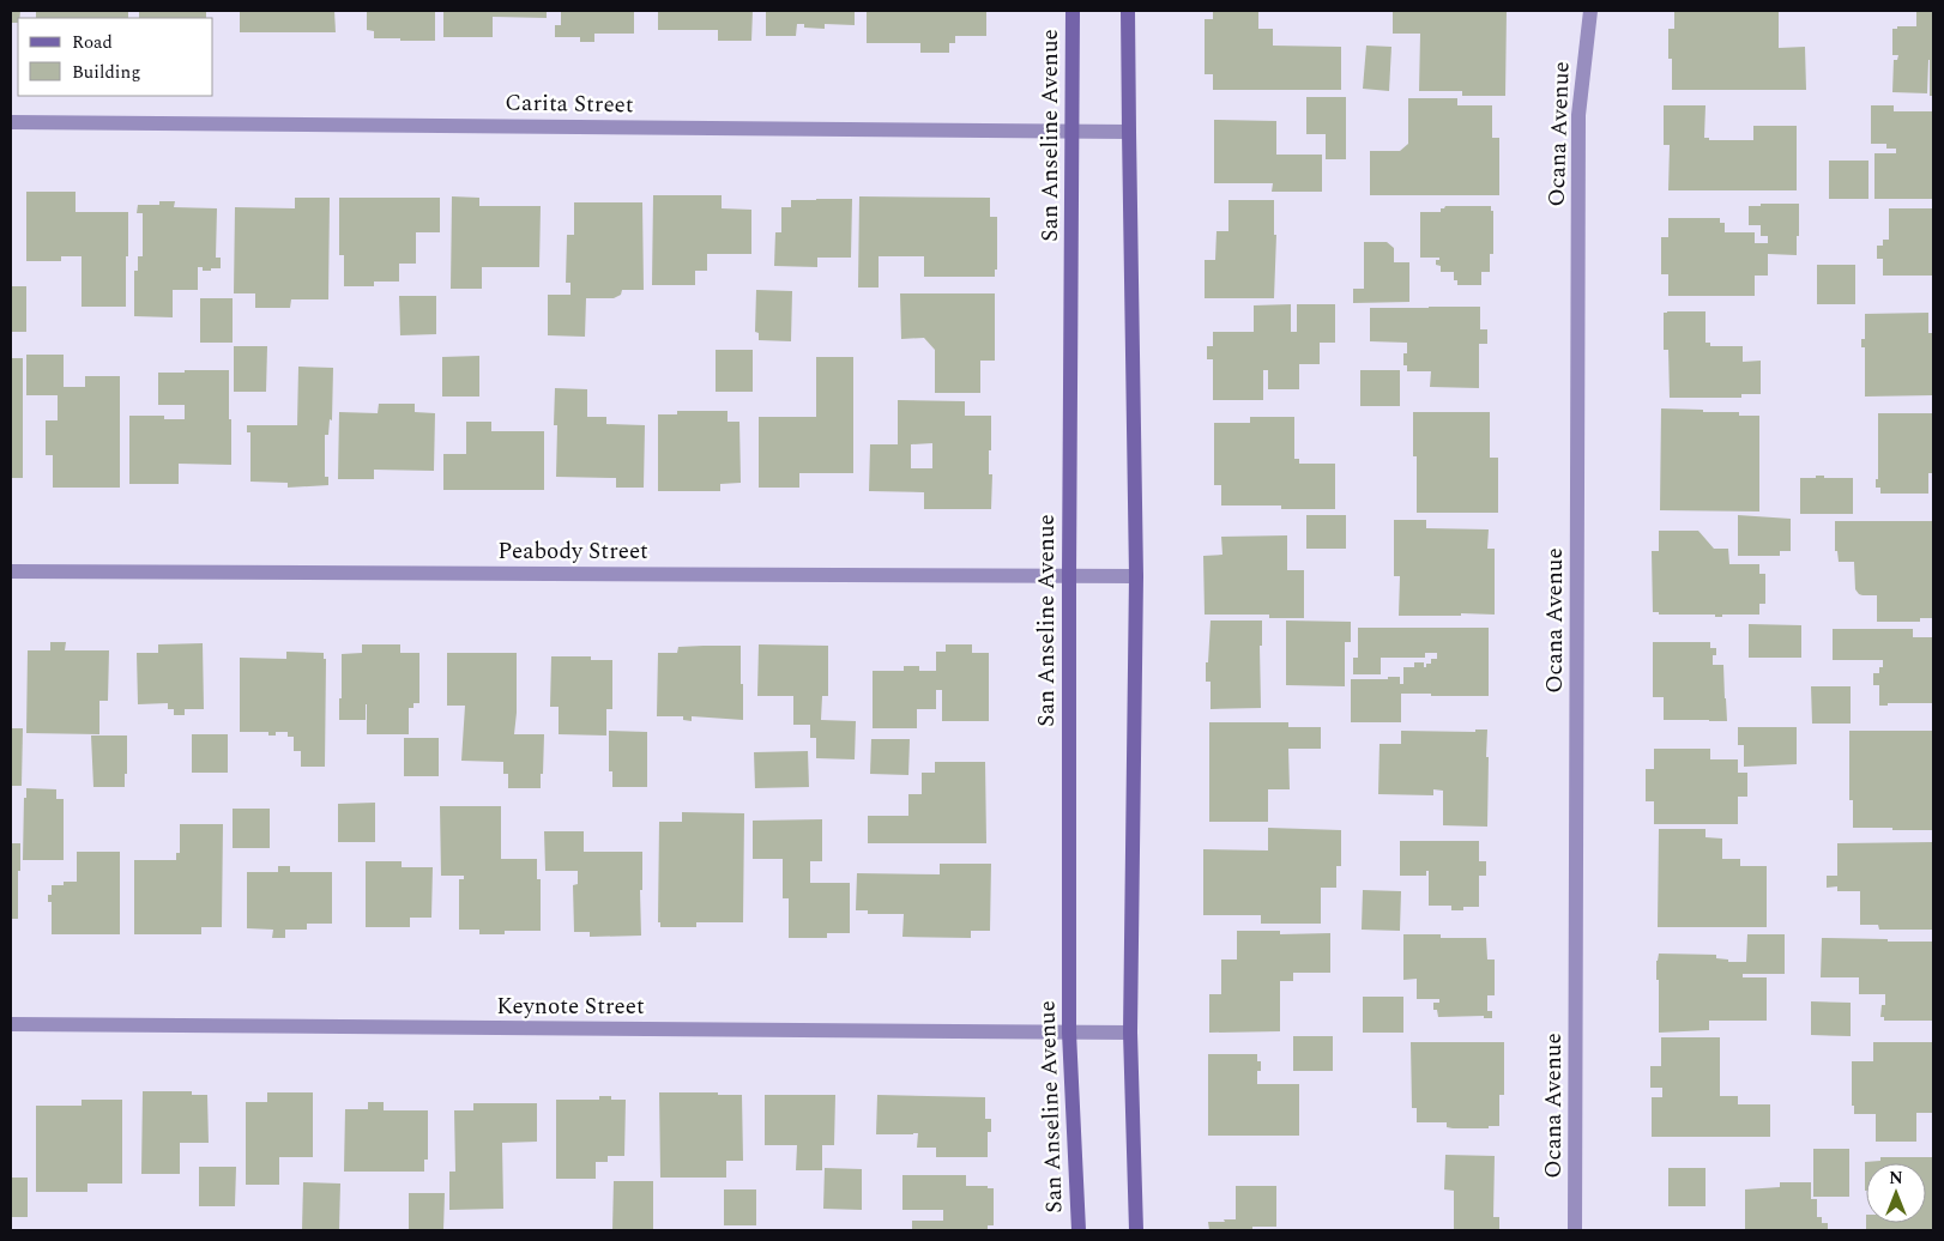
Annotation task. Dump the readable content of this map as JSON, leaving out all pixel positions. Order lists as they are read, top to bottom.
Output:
{
  "streets": {
    "street": [
      "Carita Street",
      "Ocana Avenue",
      "San Anseline Avenue",
      "Peabody Street",
      "Keynote Street"
    ]
  },
  "crossings": [
    ["Carita Street", "San Anseline Avenue"],
    ["San Anseline Avenue", "Peabody Street"],
    ["San Anseline Avenue", "Keynote Street"]
  ],
  "legend": ["Road", "Building"],
  "north": "top"
}
